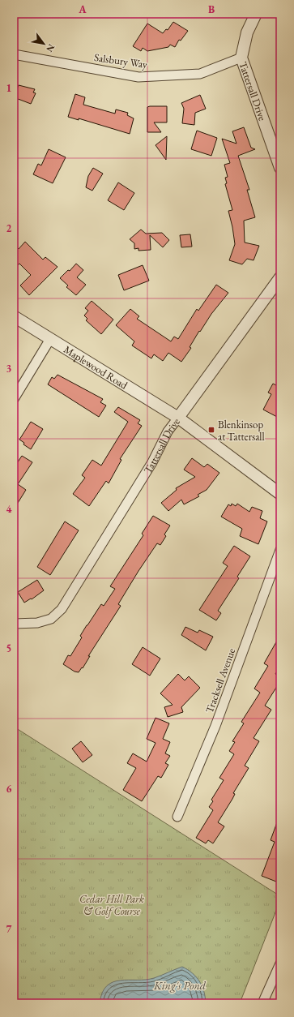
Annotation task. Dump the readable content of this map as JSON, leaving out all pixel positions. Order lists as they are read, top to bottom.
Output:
{
  "streets": {
    "street": [
      "Salsbury Way",
      "Tattersall Drive",
      "Maplewood Road",
      "Tracksell Avenue"
    ]
  },
  "crossings": [
    ["Salsbury Way", "Tattersall Drive"],
    ["Tattersall Drive", "Maplewood Road"]
  ],
  "water": ["King's Pond"],
  "parks": ["Cedar Hill Park & Golf Course"],
  "places": {
    "transit": ["Blenkinsop at Tattersall"]
  },
  "north": "bottom right",
  "grid": {
    "columns": ["A", "B"],
    "rows": [
      "1",
      "2",
      "3",
      "4",
      "5",
      "6",
      "7"
    ]
  }
}
